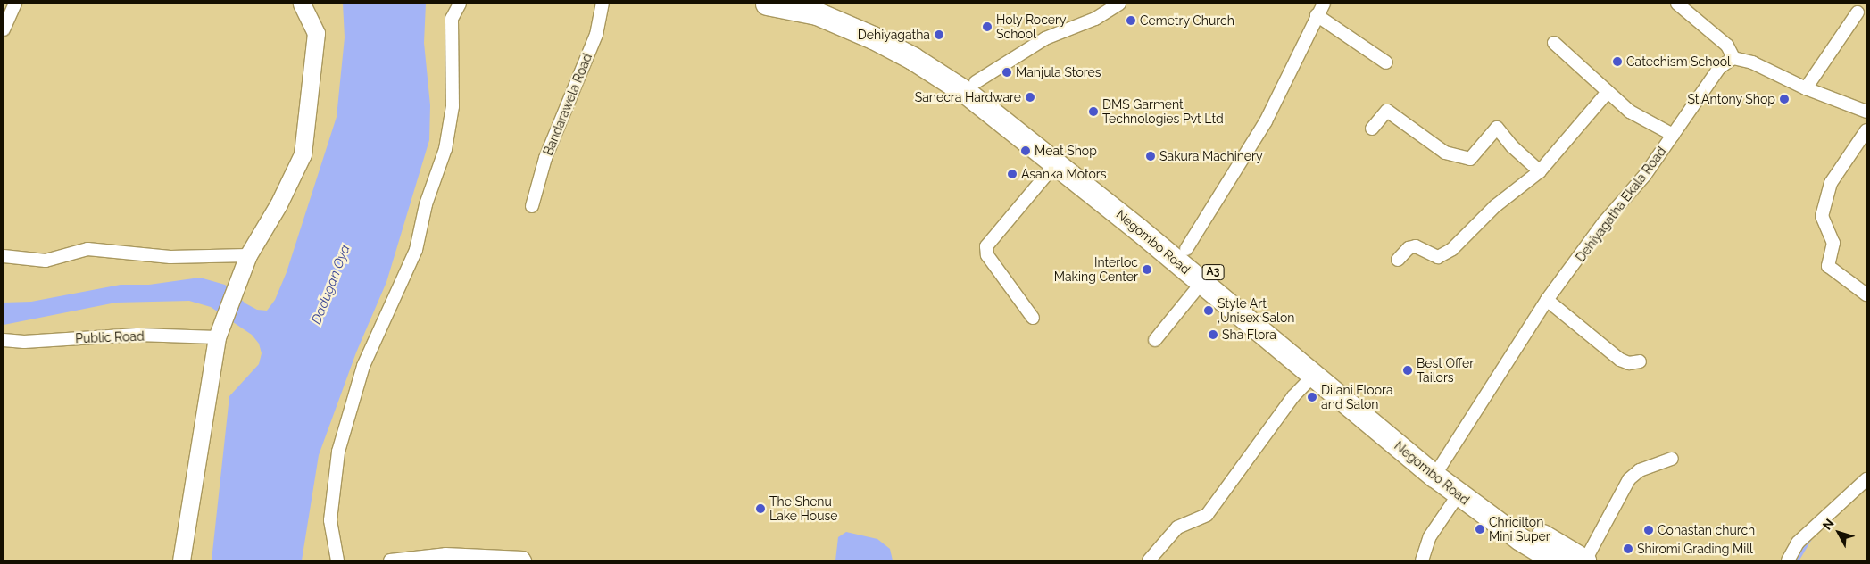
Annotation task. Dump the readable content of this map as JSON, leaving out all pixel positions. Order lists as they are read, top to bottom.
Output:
{
  "streets": {
    "highway": ["Negombo Road", "A3"],
    "street": ["Bandarawela Road", "Dehiyagatha Ekala Road", "Public Road"]
  },
  "crossings": [
    ["Dehiyagatha Ekala Road", "Negombo Road"]
  ],
  "water": ["Dadugan Oya"],
  "places": [
    "Cemetry Church",
    "Holy Rocery School",
    "Dehiyagatha",
    "Catechism School",
    "Manjula Stores",
    "Sanecra Hardware",
    "St.Antony Shop",
    "DMS Garment Technologies Pvt Ltd",
    "Meat Shop",
    "Sakura Machinery",
    "Asanka Motors",
    "Interloc Making Center",
    "Style Art ,Unisex Salon",
    "Sha Flora",
    "Best Offer Tailors",
    "Dilani Floora and Salon",
    "The Shenu Lake House",
    "Chricilton Mini Super",
    "Conastan church",
    "Shiromi Grading Mill"
  ],
  "north": "top left"
}
